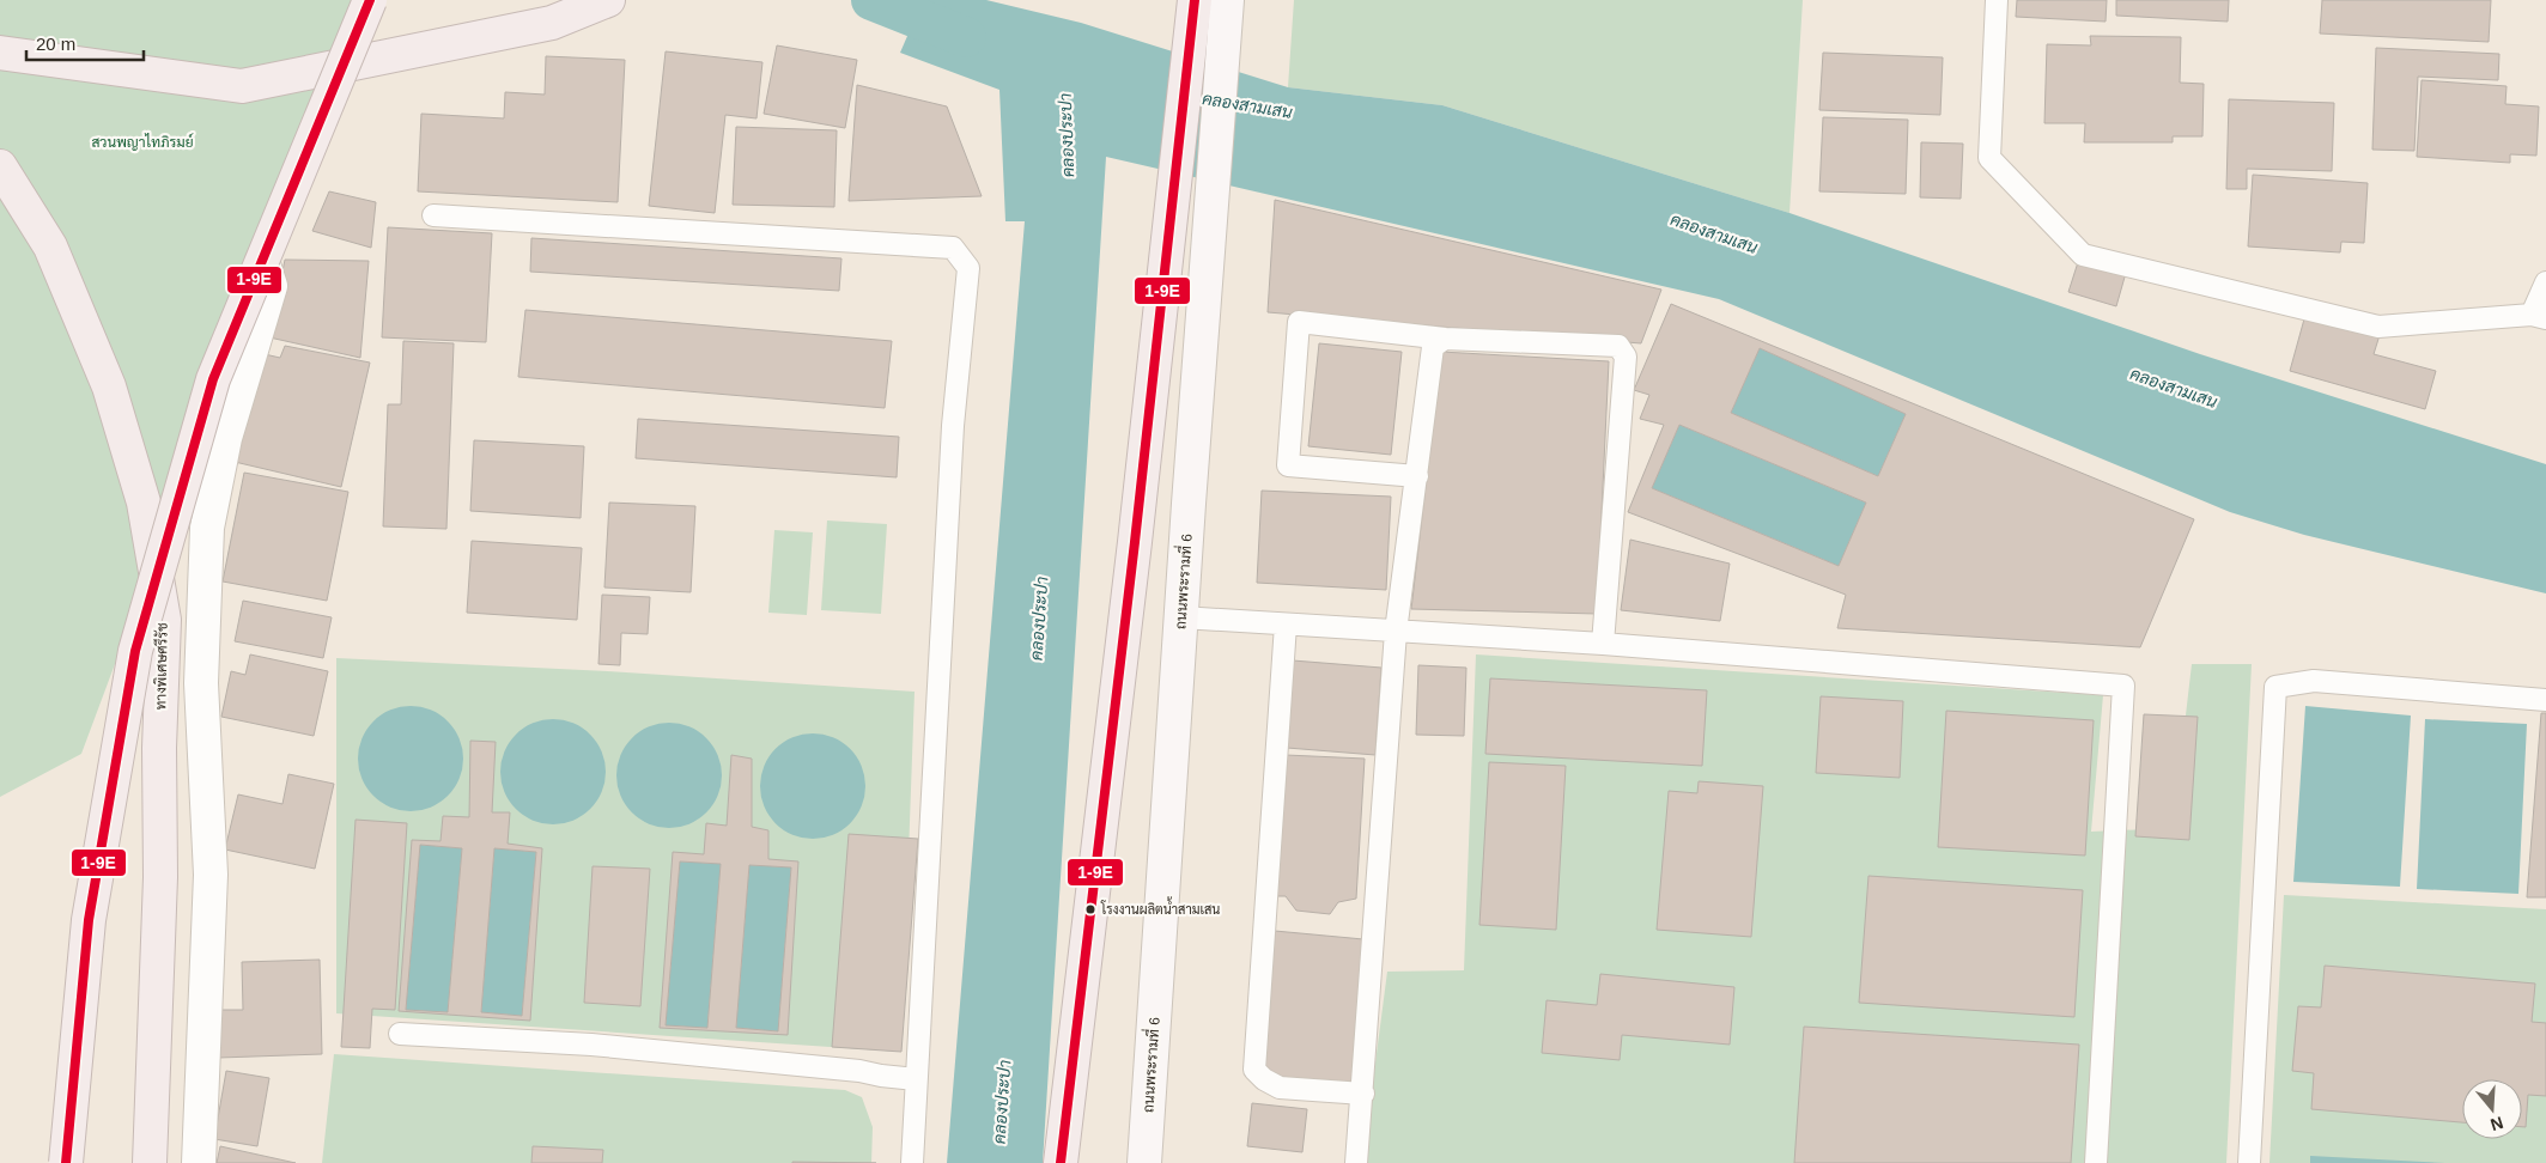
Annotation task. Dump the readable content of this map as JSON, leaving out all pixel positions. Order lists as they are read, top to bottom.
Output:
{
  "streets": {
    "highway": ["ทางพิเศษศรีรัช"],
    "main road": ["ถนนพระรามที่ 6"]
  },
  "water": ["คลองสามเสน", "คลองประปา"],
  "parks": ["สวนพญาไทภิรมย์"],
  "places": ["โรงงานผลิตน้ำสามเสน"],
  "lines": ["transit line 1-9E"],
  "scale_bar": "20 m",
  "north": "bottom"
}
